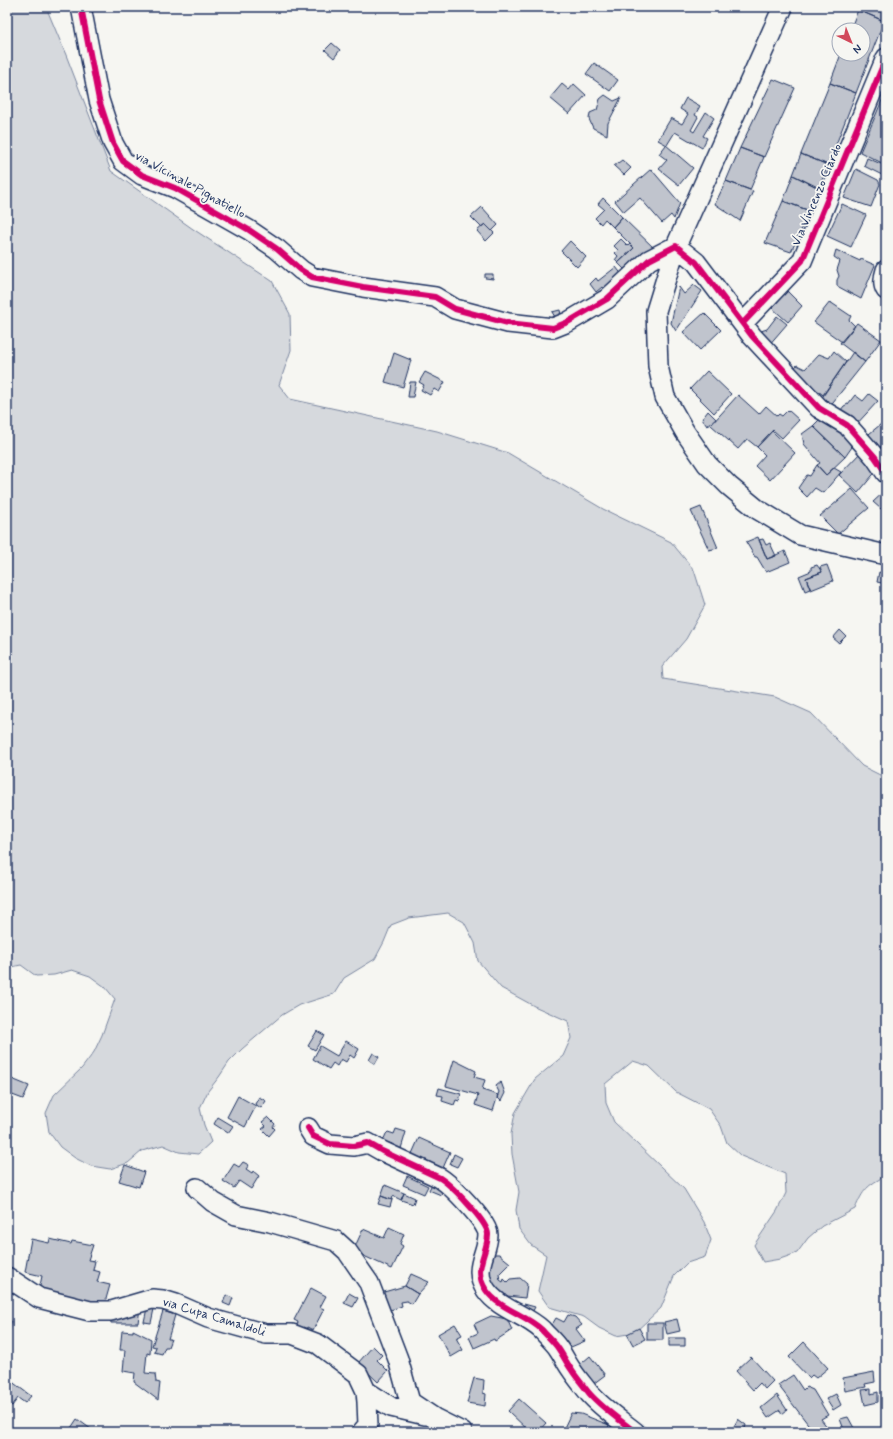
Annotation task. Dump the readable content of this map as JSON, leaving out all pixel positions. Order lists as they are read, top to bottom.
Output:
{
  "streets": {
    "street": ["via Vicinale Pignatiello", "Via Vincenzo Ciardo", "via Cupa Camaldoli"]
  },
  "north": "bottom right"
}
